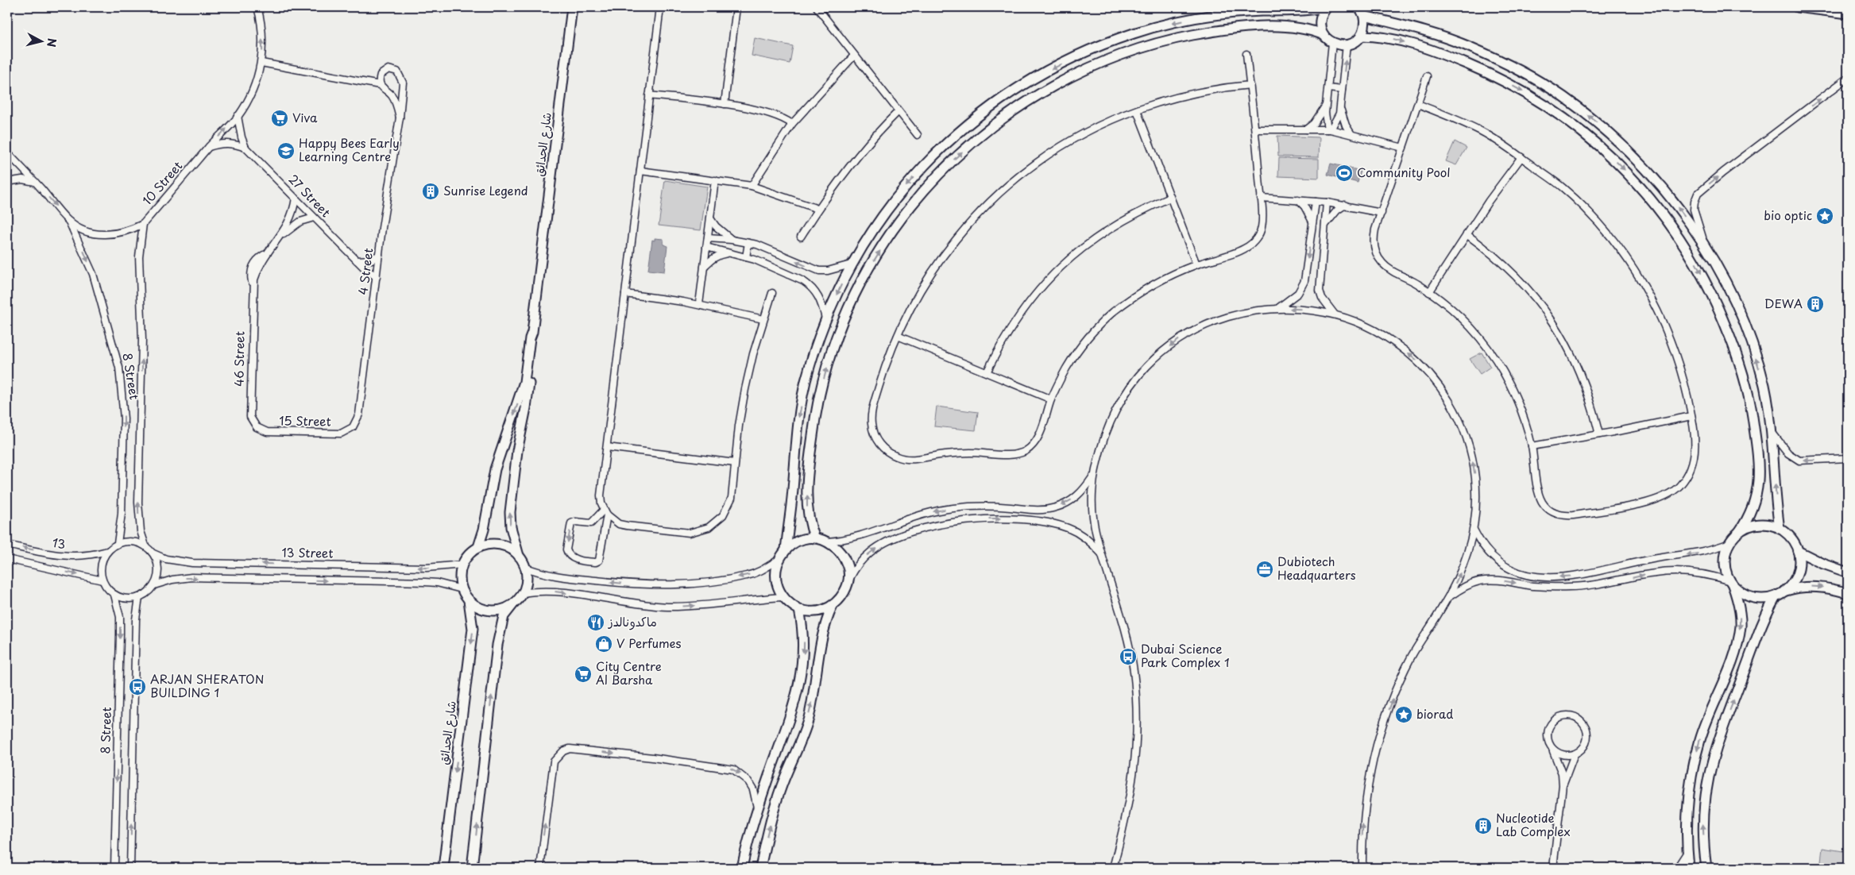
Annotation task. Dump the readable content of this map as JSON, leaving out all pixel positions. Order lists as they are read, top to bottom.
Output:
{
  "streets": {
    "street": [
      "شارع الحدائق",
      "10 Street",
      "27 Street",
      "4 Street",
      "46 Street",
      "8 Street",
      "15 Street",
      "13",
      "13 Street"
    ]
  },
  "crossings": [
    ["شارع الحدائق", "13 Street"],
    ["10 Street", "27 Street"],
    ["10 Street", "8 Street"],
    ["27 Street", "4 Street"],
    ["27 Street", "46 Street"],
    ["4 Street", "15 Street"],
    ["46 Street", "15 Street"],
    ["8 Street", "13"],
    ["8 Street", "13 Street"],
    ["13", "13 Street"]
  ],
  "places": {
    "supermarket": ["Viva", "City Centre Al Barsha"],
    "school or university": ["Happy Bees Early Learning Centre"],
    "sports": ["Community Pool"],
    "building": ["Sunrise Legend", "DEWA", "Nucleotide Lab Complex"],
    "place": ["bio optic", "biorad"],
    "office": ["Dubiotech Headquarters"],
    "restaurant": ["ماكدونالدز"],
    "shop": ["V Perfumes"],
    "bus stop": ["Dubai Science Park Complex 1", "ARJAN SHERATON BUILDING 1"]
  },
  "north": "right"
}
